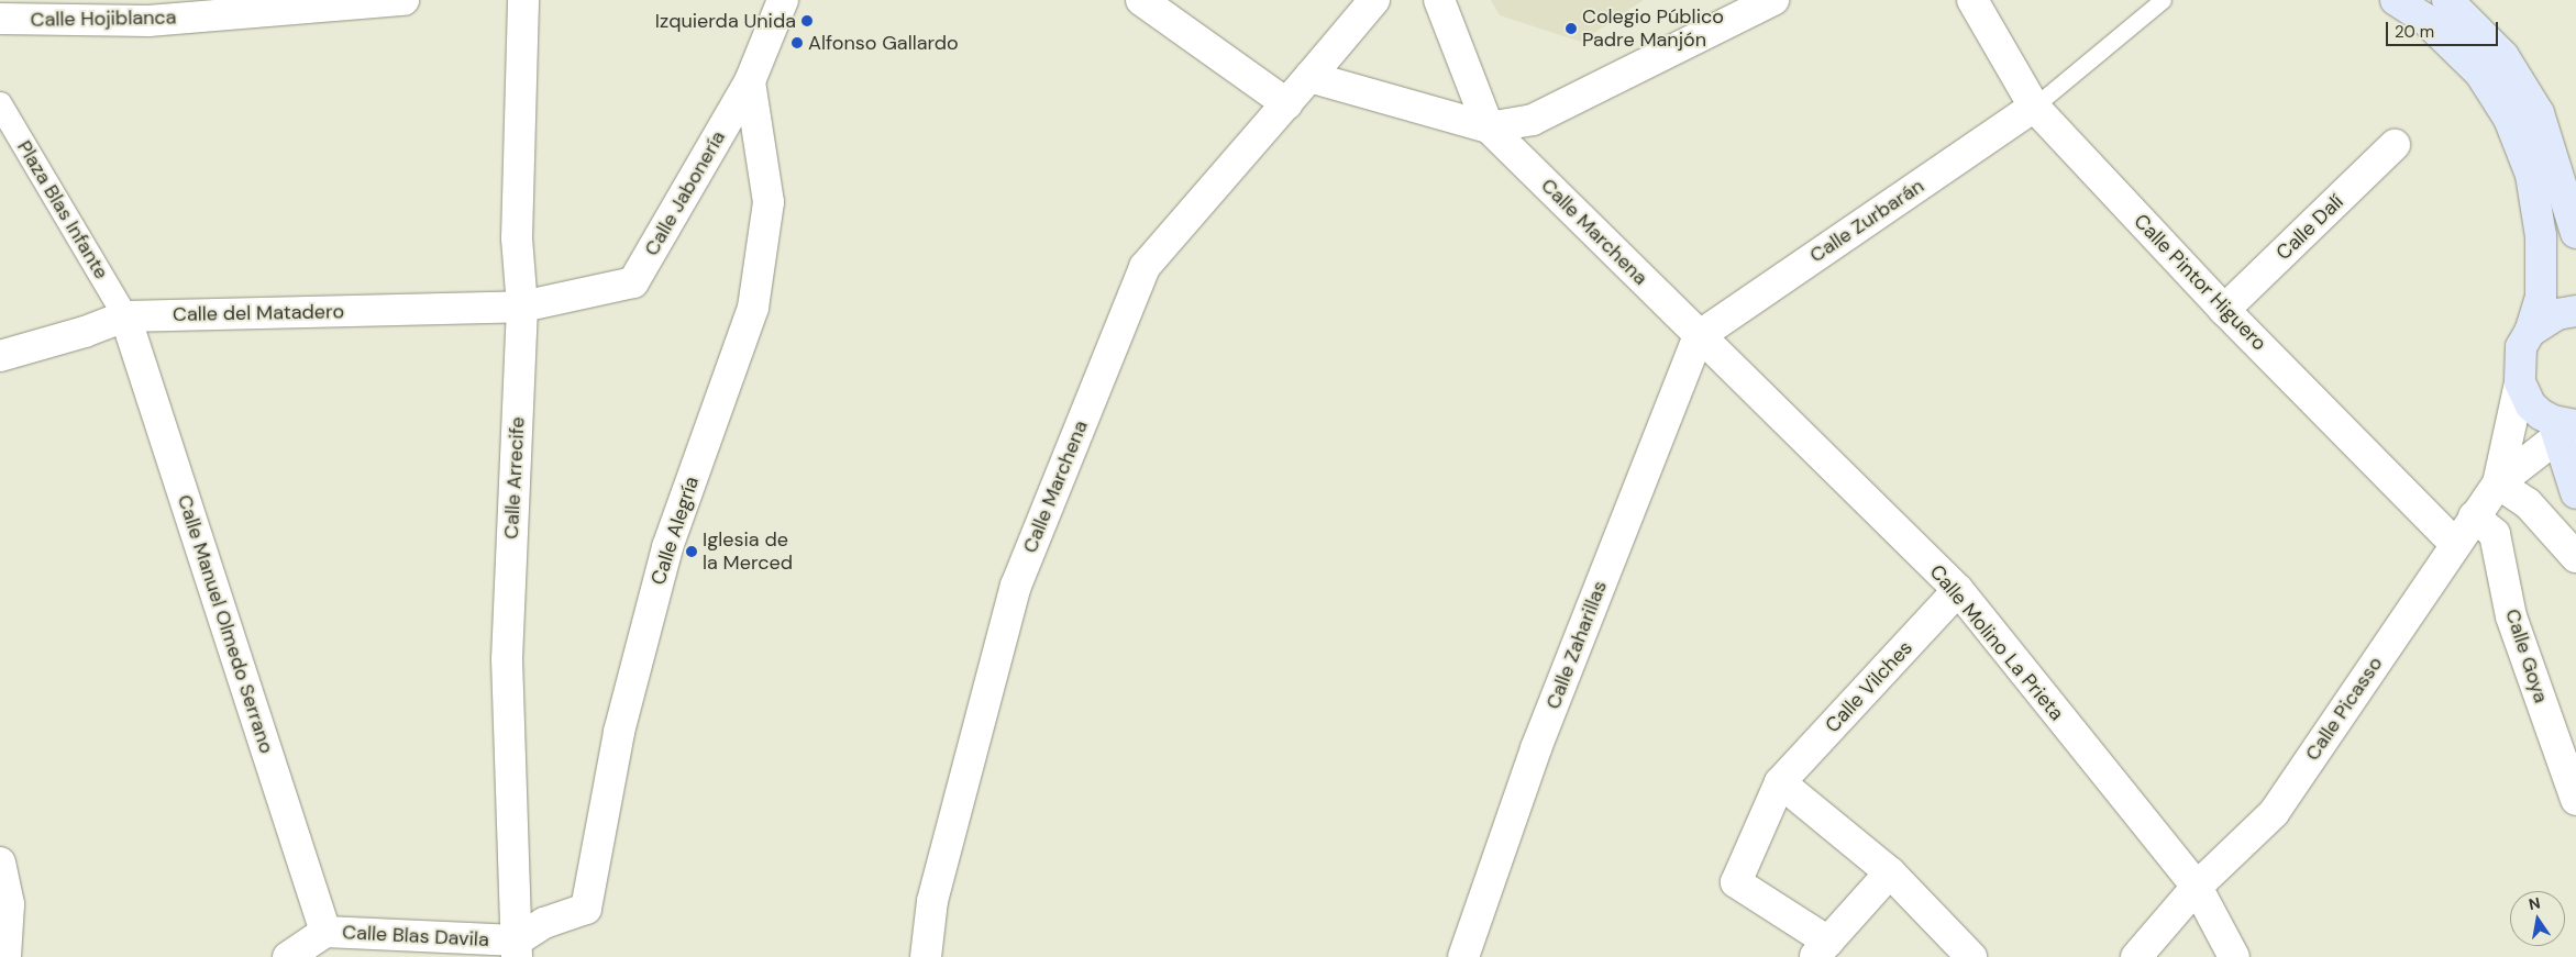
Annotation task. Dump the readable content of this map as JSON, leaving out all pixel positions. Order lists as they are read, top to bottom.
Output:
{
  "streets": {
    "street": [
      "Calle Hojiblanca",
      "Calle Jabonería",
      "Plaza Blas Infante",
      "Calle Zurbarán",
      "Calle Dalí",
      "Calle Marchena",
      "Calle Pintor Higuero",
      "Calle del Matadero",
      "Calle Arrecife",
      "Calle Alegría",
      "Calle Manuel Olmedo Serrano",
      "Calle Molino La Prieta",
      "Calle Zaharillas",
      "Calle Goya",
      "Calle Vilches",
      "Calle Picasso",
      "Calle Blas Davila"
    ]
  },
  "crossings": [
    ["Calle Jabonería", "Calle del Matadero"],
    ["Calle Jabonería", "Calle Arrecife"],
    ["Calle Jabonería", "Calle Alegría"],
    ["Plaza Blas Infante", "Calle del Matadero"],
    ["Plaza Blas Infante", "Calle Manuel Olmedo Serrano"],
    ["Calle Zurbarán", "Calle Marchena"],
    ["Calle Zurbarán", "Calle Pintor Higuero"],
    ["Calle Zurbarán", "Calle Molino La Prieta"],
    ["Calle Zurbarán", "Calle Zaharillas"],
    ["Calle Dalí", "Calle Pintor Higuero"],
    ["Calle Marchena", "Calle Molino La Prieta"],
    ["Calle Marchena", "Calle Zaharillas"],
    ["Calle Pintor Higuero", "Calle Picasso"],
    ["Calle del Matadero", "Calle Arrecife"],
    ["Calle del Matadero", "Calle Manuel Olmedo Serrano"],
    ["Calle Arrecife", "Calle Alegría"],
    ["Calle Arrecife", "Calle Blas Davila"],
    ["Calle Alegría", "Calle Blas Davila"],
    ["Calle Manuel Olmedo Serrano", "Calle Blas Davila"],
    ["Calle Molino La Prieta", "Calle Zaharillas"],
    ["Calle Molino La Prieta", "Calle Vilches"],
    ["Calle Molino La Prieta", "Calle Picasso"],
    ["Calle Goya", "Calle Picasso"]
  ],
  "places": [
    "Izquierda Unida",
    "Colegio Público Padre Manjón",
    "Alfonso Gallardo",
    "Iglesia de la Merced"
  ],
  "scale_bar": "20 m",
  "north": "top"
}
